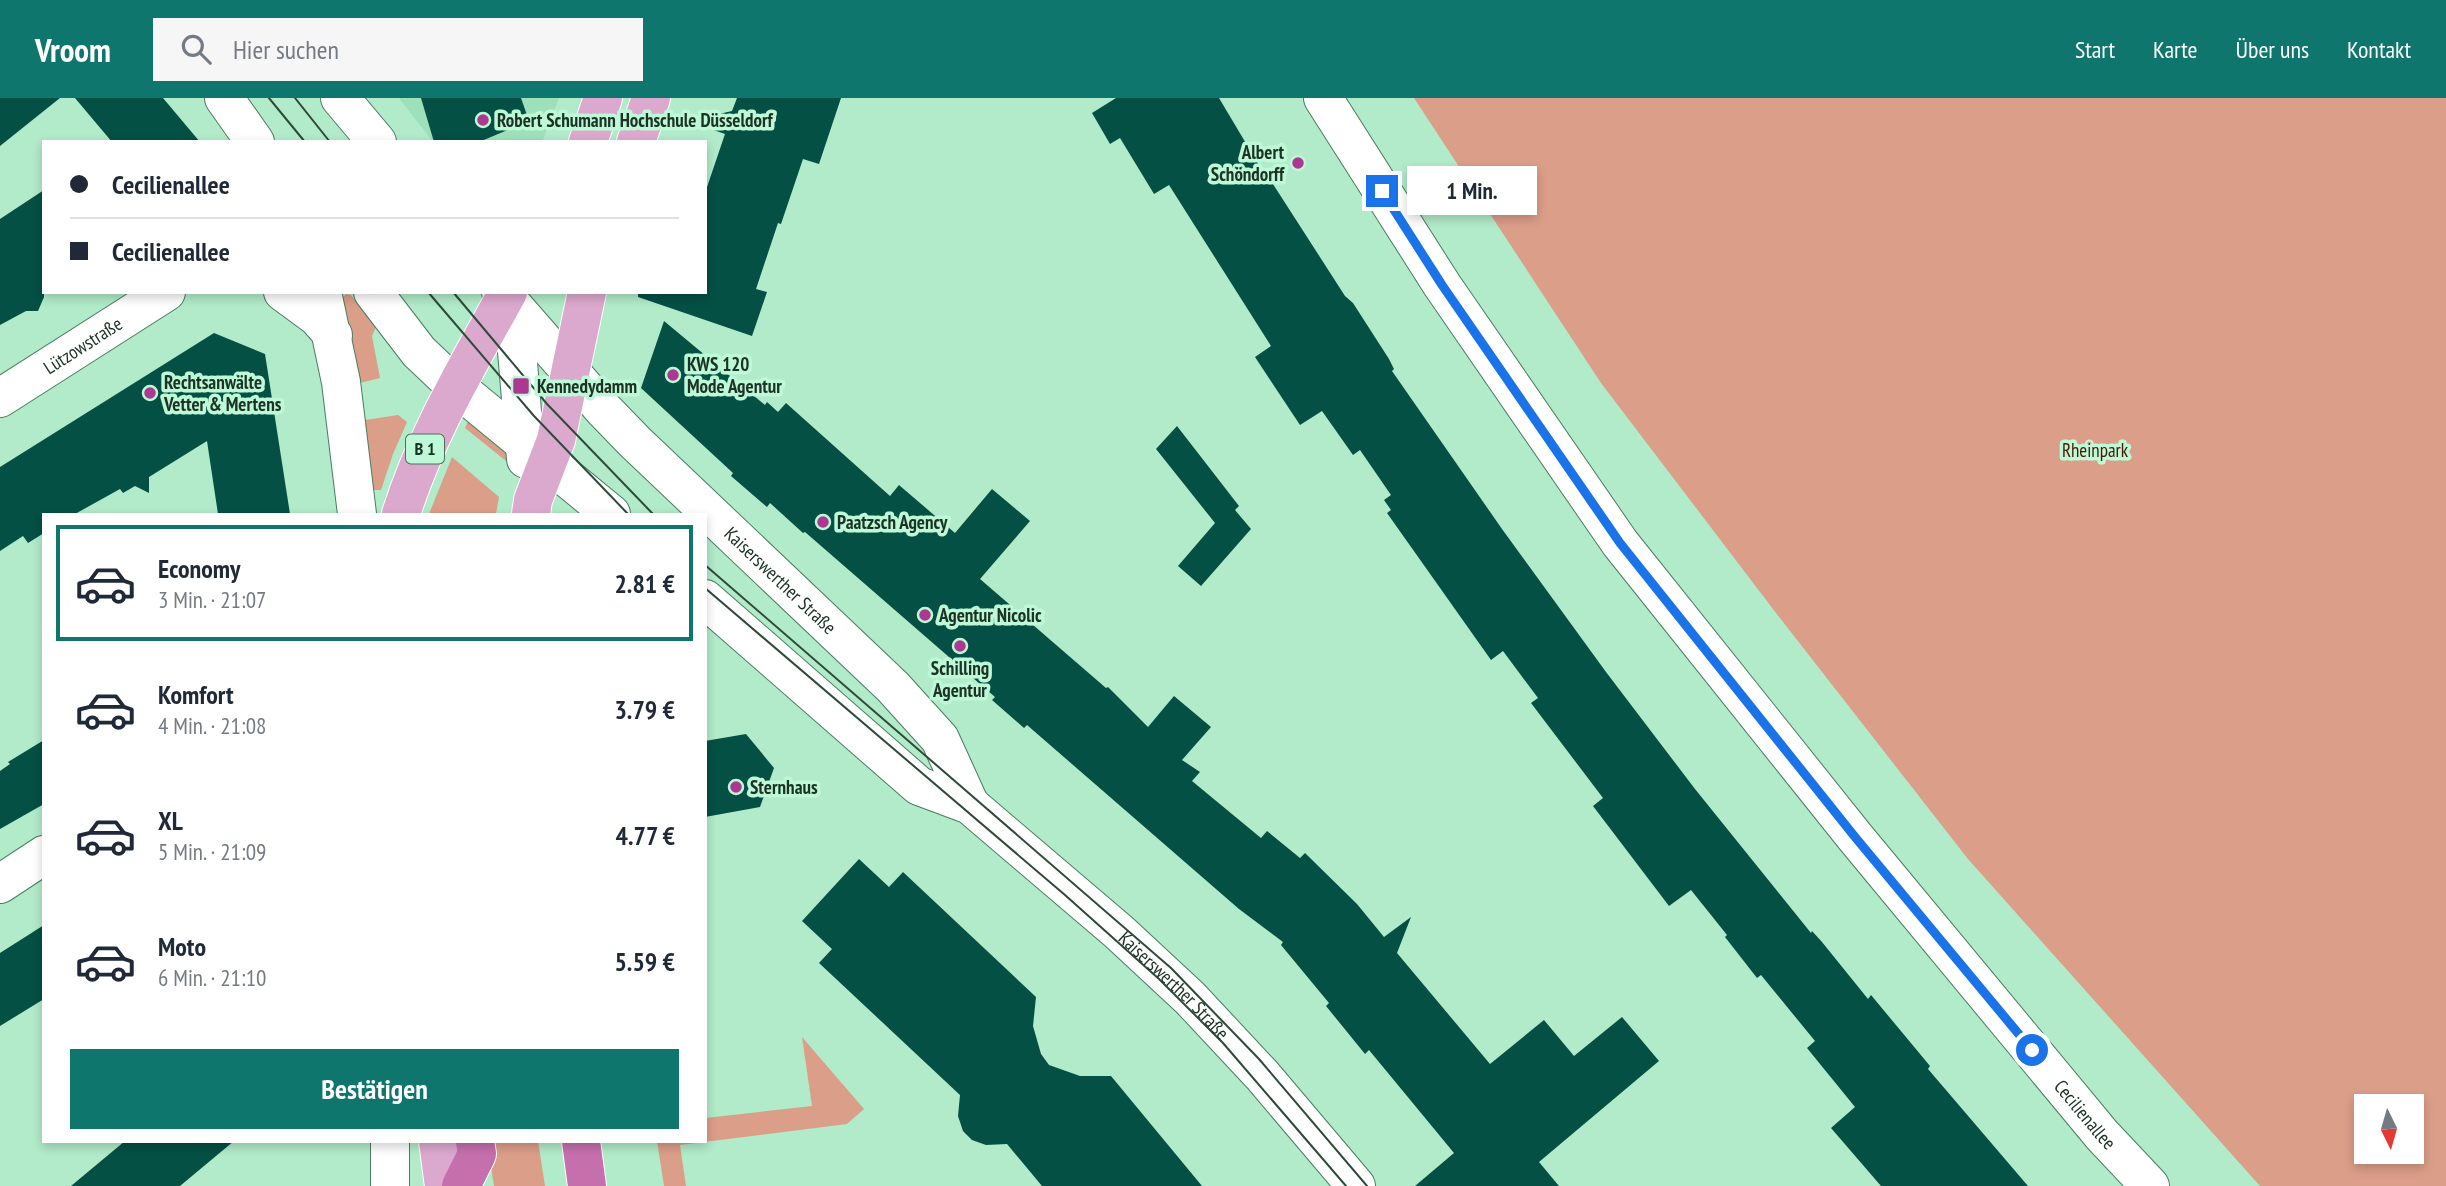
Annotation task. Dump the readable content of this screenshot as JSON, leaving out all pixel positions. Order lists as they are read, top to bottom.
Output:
{
  "streets": {
    "main road": ["B 1"],
    "street": ["Lützowstraße", "Kaiserswerther Straße", "Cecilienallee"]
  },
  "crossings": [
    ["B 1", "Kaiserswerther Straße"]
  ],
  "parks": ["Rheinpark"],
  "places": {
    "other": [
      "Robert Schumann Hochschule Düsseldorf",
      "Albert Schöndorff",
      "KWS 120 Mode Agentur",
      "Rechtsanwälte Vetter & Mertens",
      "Paatzsch Agency",
      "Agentur Nicolic",
      "Schilling Agentur",
      "Sternhaus"
    ],
    "transit": ["Kennedydamm"]
  },
  "north": "bottom",
  "page": {
    "header": "Vroom",
    "search": "Hier suchen",
    "nav": [
      "Start",
      "Karte",
      "Über uns",
      "Kontakt"
    ],
    "banner": ["Cecilienallee", "Cecilienallee"],
    "bubble": "1 Min.",
    "list": [
      {
        "name": "Economy",
        "note": "3 Min. · 21:07",
        "value": "2.81 €"
      },
      {
        "name": "Komfort",
        "note": "4 Min. · 21:08",
        "value": "3.79 €"
      },
      {
        "name": "XL",
        "note": "5 Min. · 21:09",
        "value": "4.77 €"
      },
      {
        "name": "Moto",
        "note": "6 Min. · 21:10",
        "value": "5.59 €"
      }
    ],
    "buttons": "Bestätigen"
  }
}
